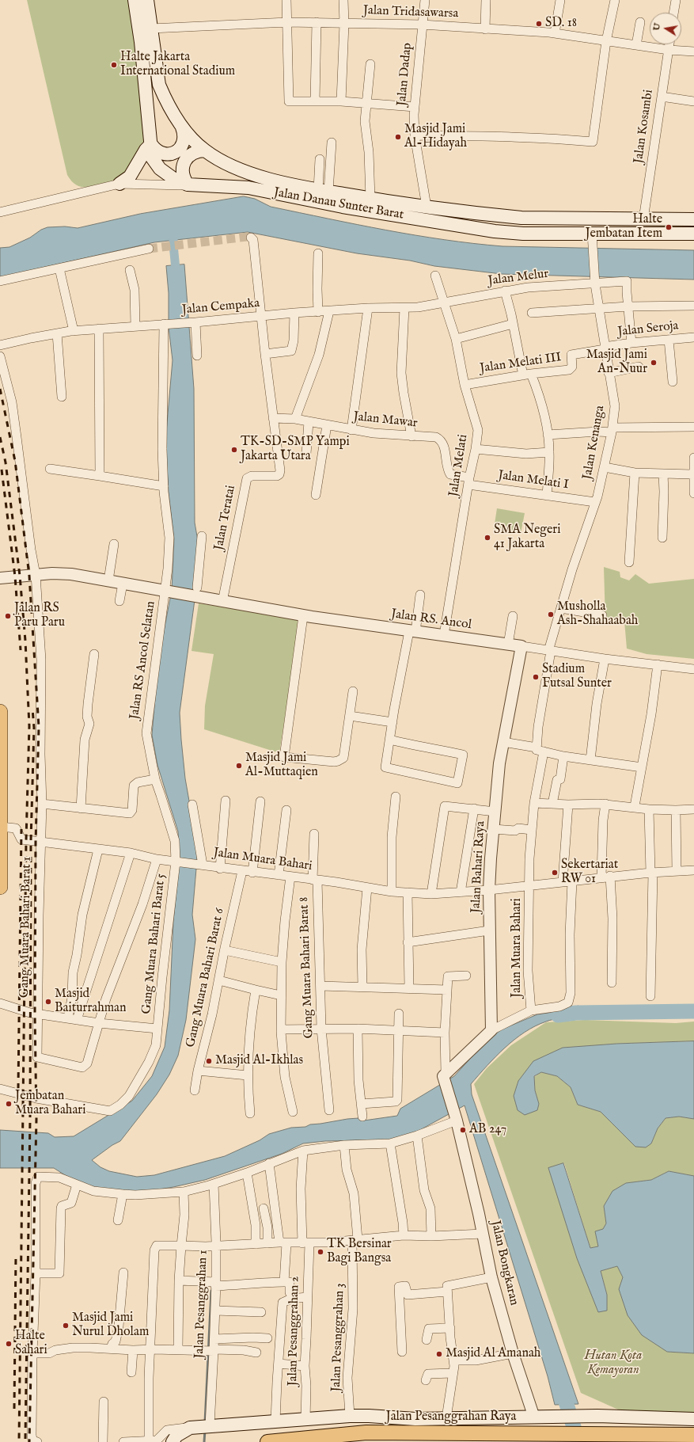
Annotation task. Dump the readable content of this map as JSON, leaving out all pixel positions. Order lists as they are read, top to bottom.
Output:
{
  "streets": {
    "main road": ["Jalan Danau Sunter Barat", "Jalan Pesanggrahan Raya"],
    "street": [
      "Jalan Tridasawarsa",
      "Jalan Dadap",
      "Jalan Kosambi",
      "Jalan Melur",
      "Jalan Cempaka",
      "Jalan Seroja",
      "Jalan Melati III",
      "Jalan Mawar",
      "Jalan Kenanga",
      "Jalan Melati",
      "Jalan Melati I",
      "Jalan Teratai",
      "Jalan RS. Ancol",
      "Jalan RS Ancol Selatan",
      "Jalan Muara Bahari",
      "Jalan Bahari Raya",
      "Gang Muara Bahari Barat 1",
      "Gang Muara Bahari Barat 5",
      "Gang Muara Bahari Barat 8",
      "Gang Muara Bahari Barat 6",
      "Jalan Bongkaran",
      "Jalan Pesanggrahan 1",
      "Jalan Pesanggrahan 2",
      "Jalan Pesanggrahan 3"
    ]
  },
  "crossings": [
    ["Jalan Tridasawarsa", "Jalan Dadap"],
    ["Jalan Tridasawarsa", "Jalan Kosambi"],
    ["Jalan Tridasawarsa", "Jalan Danau Sunter Barat"],
    ["Jalan Dadap", "Jalan Danau Sunter Barat"],
    ["Jalan Kosambi", "Jalan Danau Sunter Barat"],
    ["Jalan Danau Sunter Barat", "Jalan Kenanga"],
    ["Jalan Melur", "Jalan Cempaka"],
    ["Jalan Melur", "Jalan Kenanga"],
    ["Jalan Melur", "Jalan Melati"],
    ["Jalan Cempaka", "Jalan Melati"],
    ["Jalan Cempaka", "Jalan Teratai"],
    ["Jalan Cempaka", "Jalan RS Ancol Selatan"],
    ["Jalan Seroja", "Jalan Melati III"],
    ["Jalan Seroja", "Jalan Kenanga"],
    ["Jalan Melati III", "Jalan Kenanga"],
    ["Jalan Melati III", "Jalan Melati"],
    ["Jalan Mawar", "Jalan Melati"],
    ["Jalan Mawar", "Jalan Melati I"],
    ["Jalan Mawar", "Jalan Teratai"],
    ["Jalan Kenanga", "Jalan Melati I"],
    ["Jalan Kenanga", "Jalan RS. Ancol"],
    ["Jalan Kenanga", "Jalan Muara Bahari"],
    ["Jalan Melati", "Jalan Melati I"],
    ["Jalan Melati", "Jalan RS. Ancol"],
    ["Jalan Teratai", "Jalan RS. Ancol"],
    ["Jalan RS. Ancol", "Jalan RS Ancol Selatan"],
    ["Jalan RS. Ancol", "Jalan Bahari Raya"],
    ["Jalan RS. Ancol", "Gang Muara Bahari Barat 1"],
    ["Jalan RS Ancol Selatan", "Gang Muara Bahari Barat 5"],
    ["Jalan Muara Bahari", "Jalan Bahari Raya"],
    ["Jalan Muara Bahari", "Gang Muara Bahari Barat 1"],
    ["Jalan Muara Bahari", "Gang Muara Bahari Barat 5"],
    ["Jalan Muara Bahari", "Gang Muara Bahari Barat 8"],
    ["Jalan Muara Bahari", "Gang Muara Bahari Barat 6"],
    ["Jalan Bongkaran", "Jalan Pesanggrahan Raya"],
    ["Jalan Pesanggrahan 1", "Jalan Pesanggrahan Raya"],
    ["Jalan Pesanggrahan 2", "Jalan Pesanggrahan Raya"],
    ["Jalan Pesanggrahan 3", "Jalan Pesanggrahan Raya"]
  ],
  "parks": ["Hutan Kota Kemayoran"],
  "places": [
    "SD. 18",
    "Halte Jakarta International Stadium",
    "Masjid Jami Al-Hidayah",
    "Halte Jembatan Item",
    "Masjid Jami An-Nuur",
    "TK-SD-SMP Yampi Jakarta Utara",
    "SMA Negeri 41 Jakarta",
    "Musholla Ash-Shahaabah",
    "Jalan RS Paru Paru",
    "Stadium Futsal Sunter",
    "Masjid Jami Al-Muttaqien",
    "Sekertariat RW 01",
    "Masjid Baiturrahman",
    "Masjid Al-Ikhlas",
    "Jembatan Muara Bahari",
    "AB 247",
    "TK Bersinar Bagi Bangsa",
    "Masjid Jami Nurul Dholam",
    "Halte Sahari",
    "Masjid Al Amanah"
  ],
  "north": "left"
}
